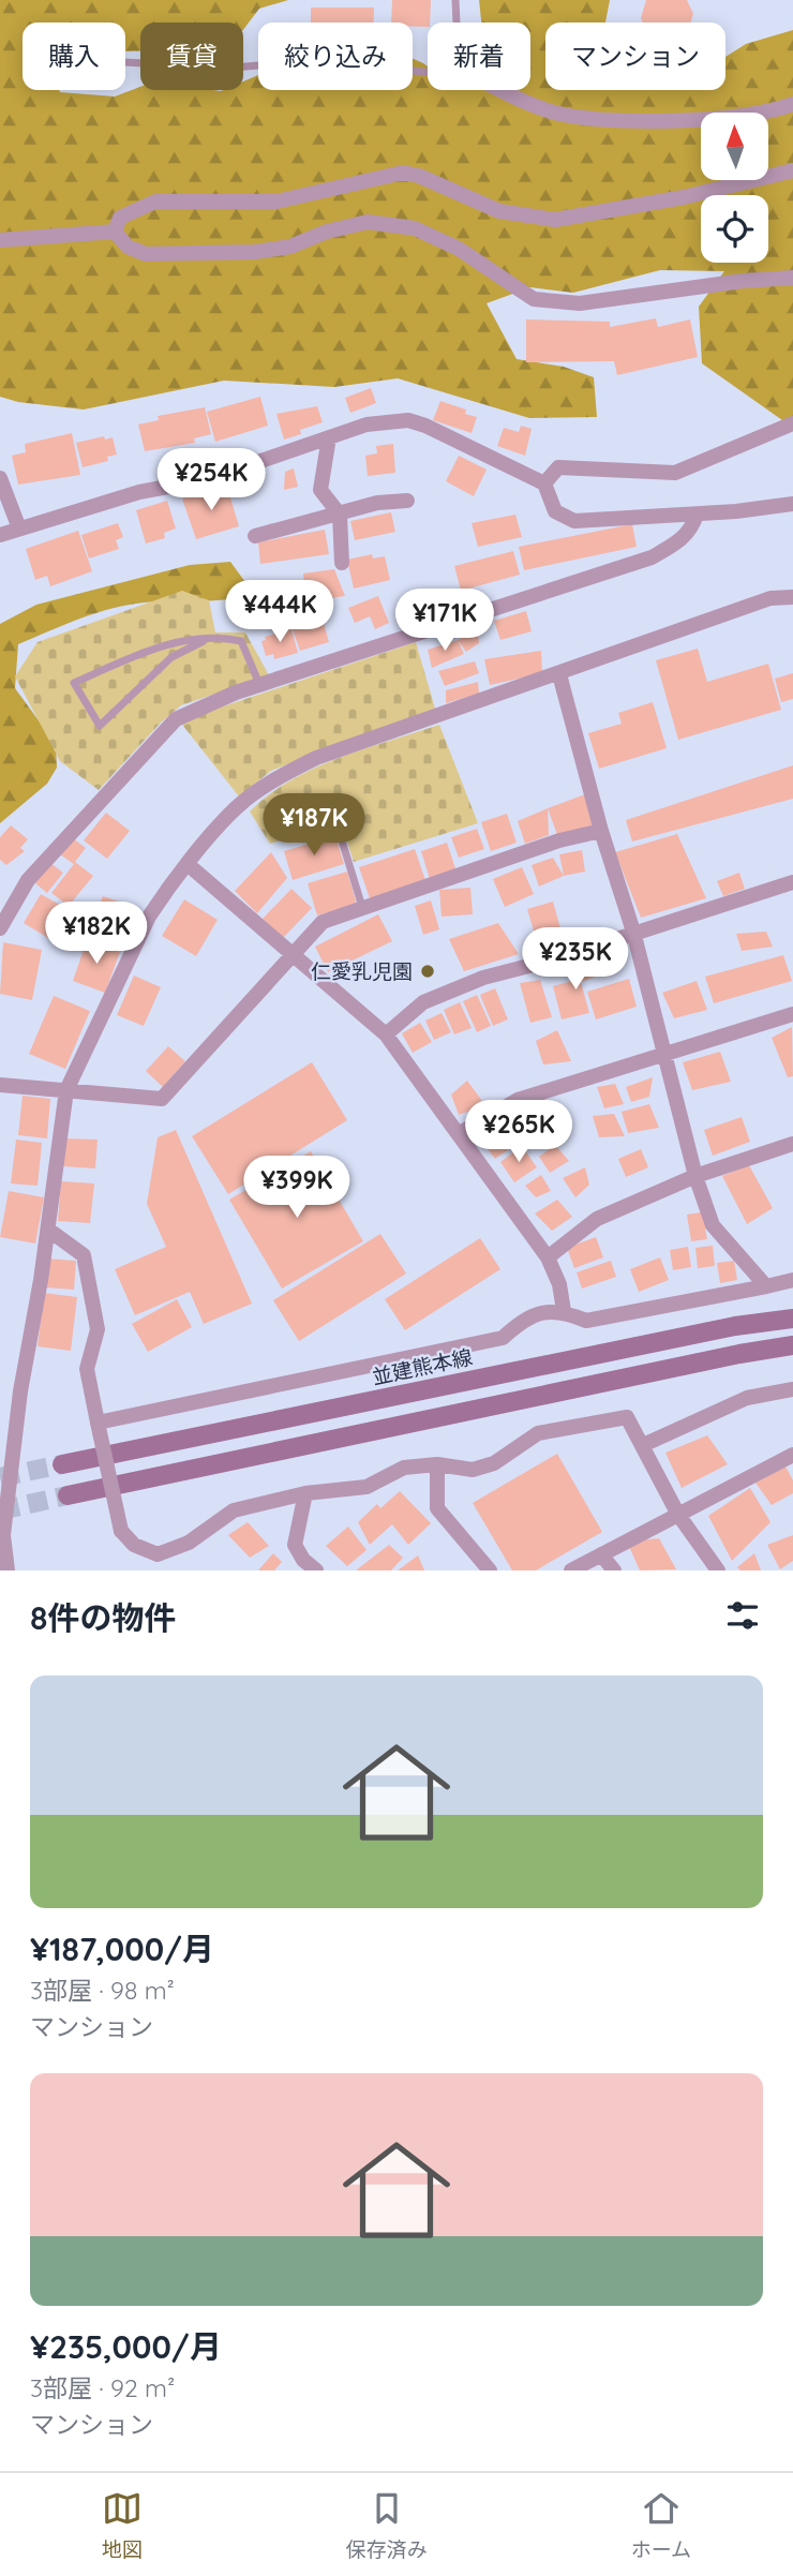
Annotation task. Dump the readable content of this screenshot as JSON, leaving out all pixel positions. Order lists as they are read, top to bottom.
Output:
{
  "streets": {
    "main road": ["並建熊本線"]
  },
  "places": ["仁愛乳児園"],
  "north": "top",
  "page": {
    "chip": [
      "購入",
      "賃貸",
      "絞り込み",
      "新着",
      "マンション"
    ],
    "price": [
      "¥254K",
      "¥444K",
      "¥171K",
      "¥187K",
      "¥182K",
      "¥235K",
      "¥265K",
      "¥399K"
    ],
    "heading": "8件の物件",
    "list": [
      {
        "name": "¥187,000/月",
        "note": "3部屋 · 98 m² · マンション"
      },
      {
        "name": "¥235,000/月",
        "note": "3部屋 · 92 m² · マンション"
      }
    ],
    "tabs": ["地図", "保存済み", "ホーム"]
  }
}
